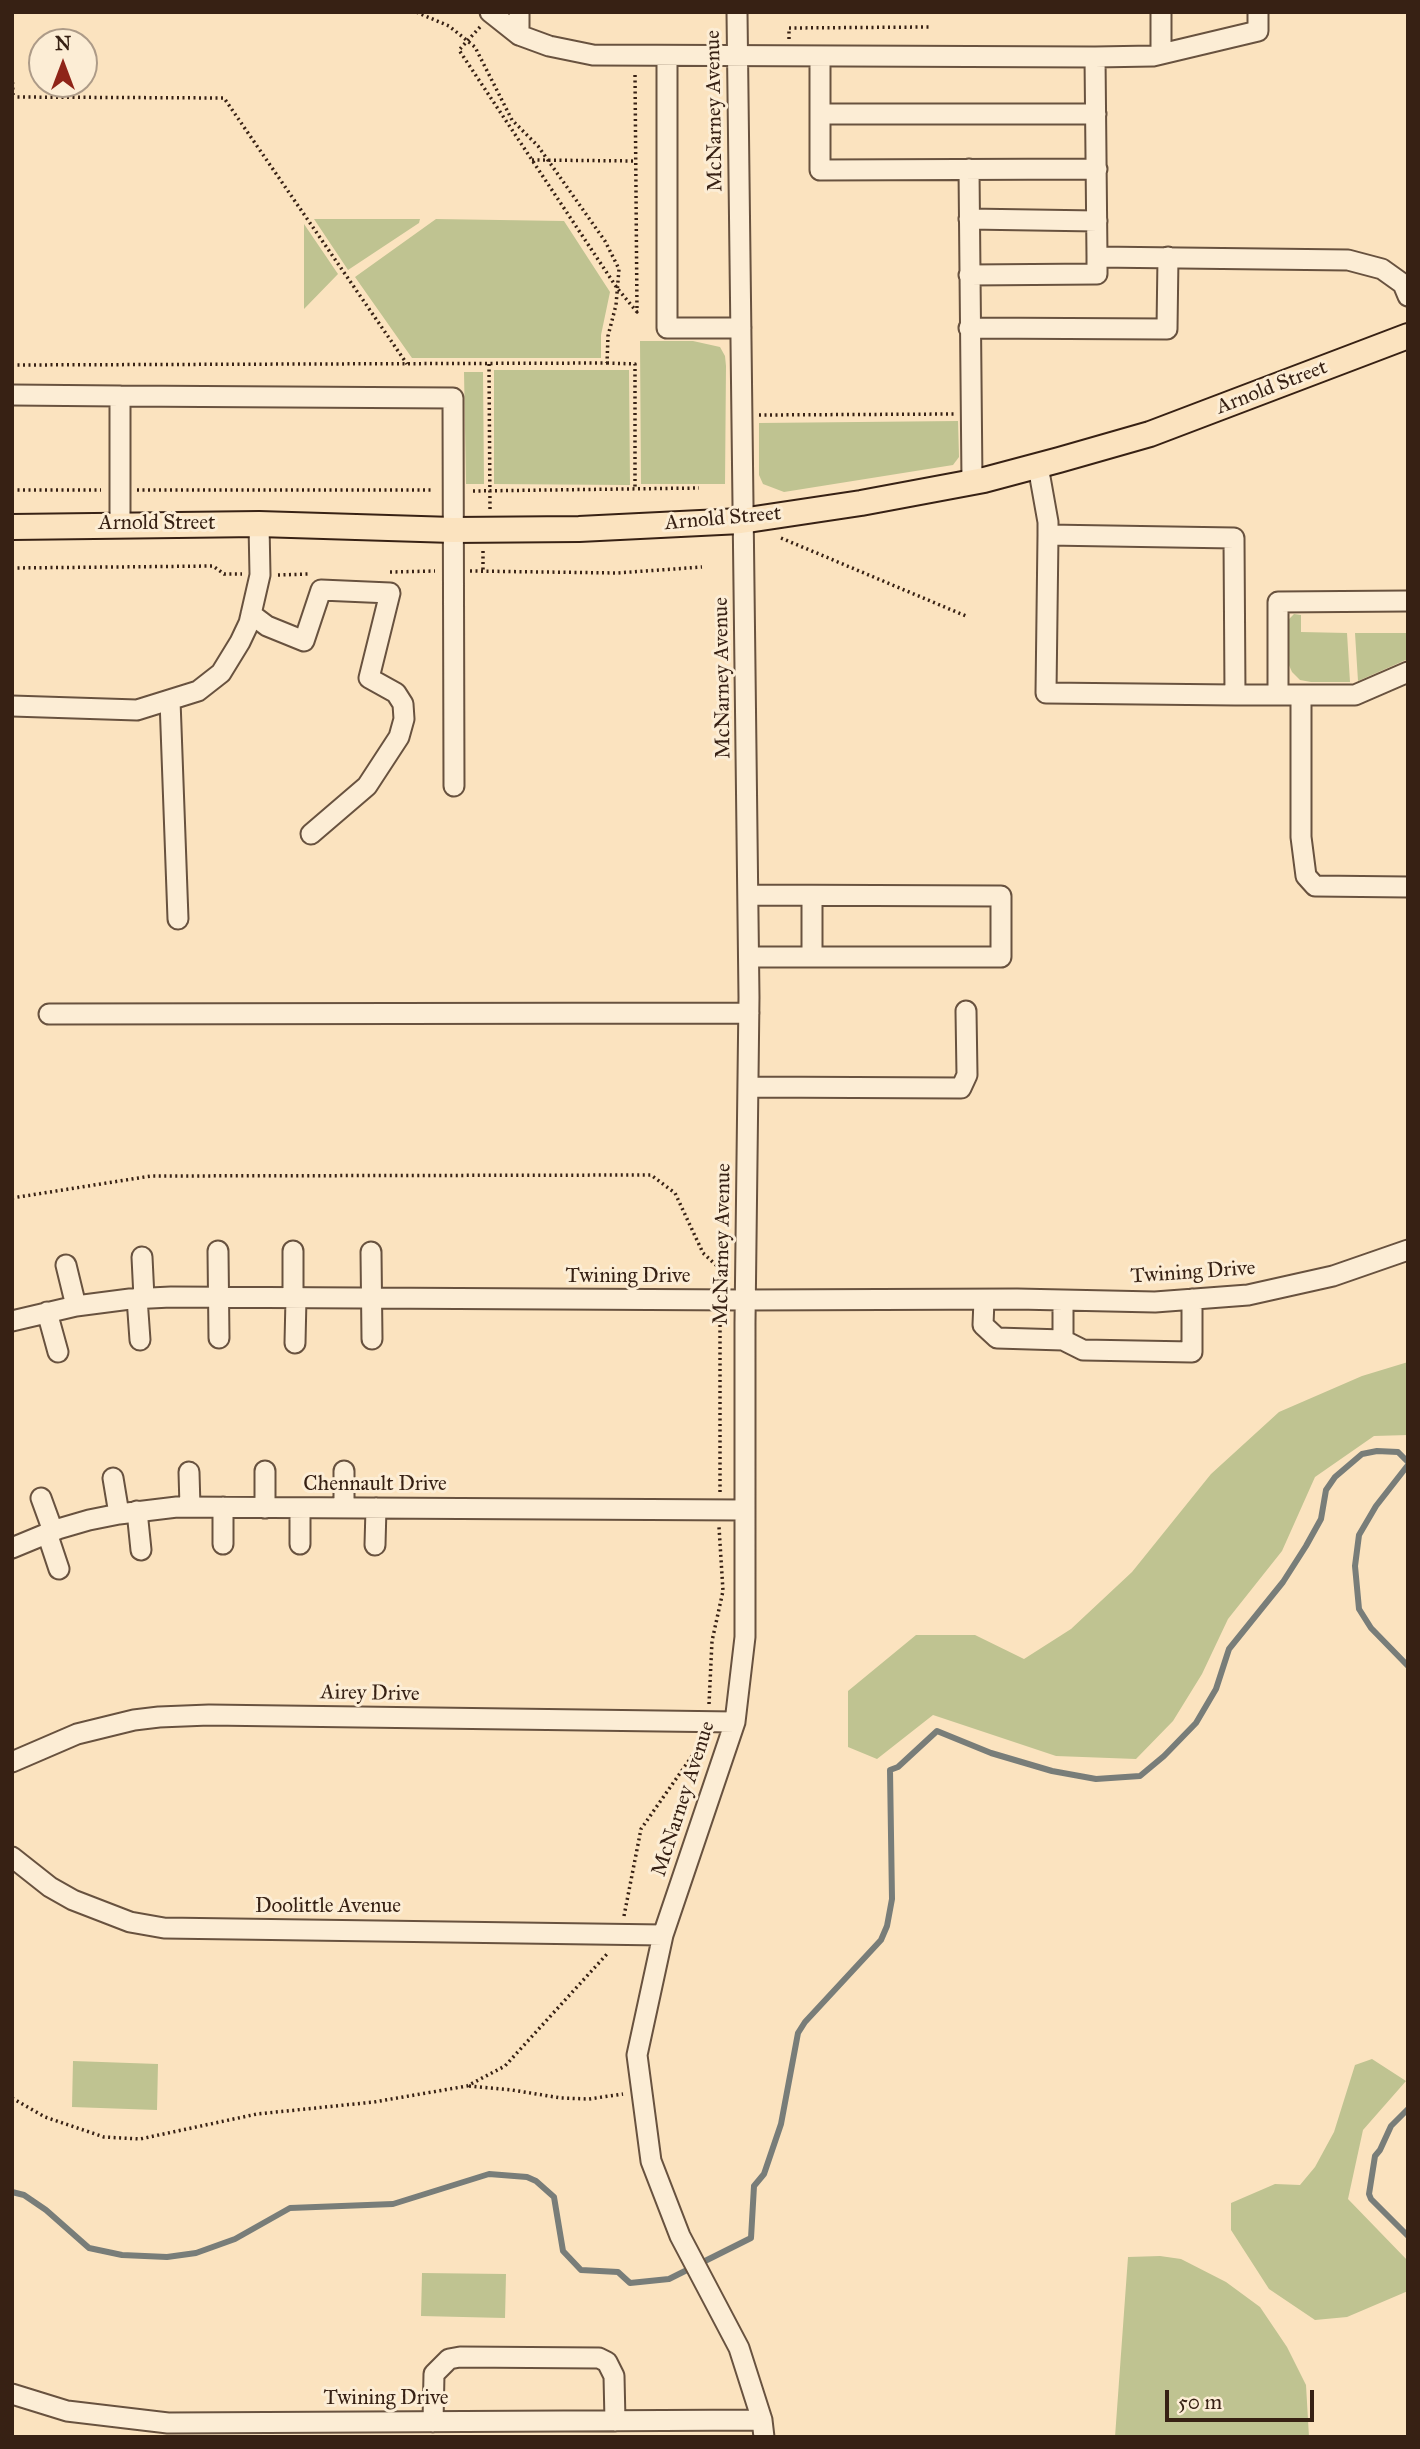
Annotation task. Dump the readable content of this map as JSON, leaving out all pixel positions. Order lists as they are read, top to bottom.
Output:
{
  "streets": {
    "main road": ["Arnold Street"],
    "street": [
      "McNarney Avenue",
      "Twining Drive",
      "Chennault Drive",
      "Airey Drive",
      "Doolittle Avenue"
    ]
  },
  "crossings": [
    ["McNarney Avenue", "Arnold Street"],
    ["McNarney Avenue", "Twining Drive"],
    ["McNarney Avenue", "Chennault Drive"],
    ["McNarney Avenue", "Airey Drive"],
    ["McNarney Avenue", "Doolittle Avenue"]
  ],
  "scale_bar": "50 m",
  "north": "top"
}
